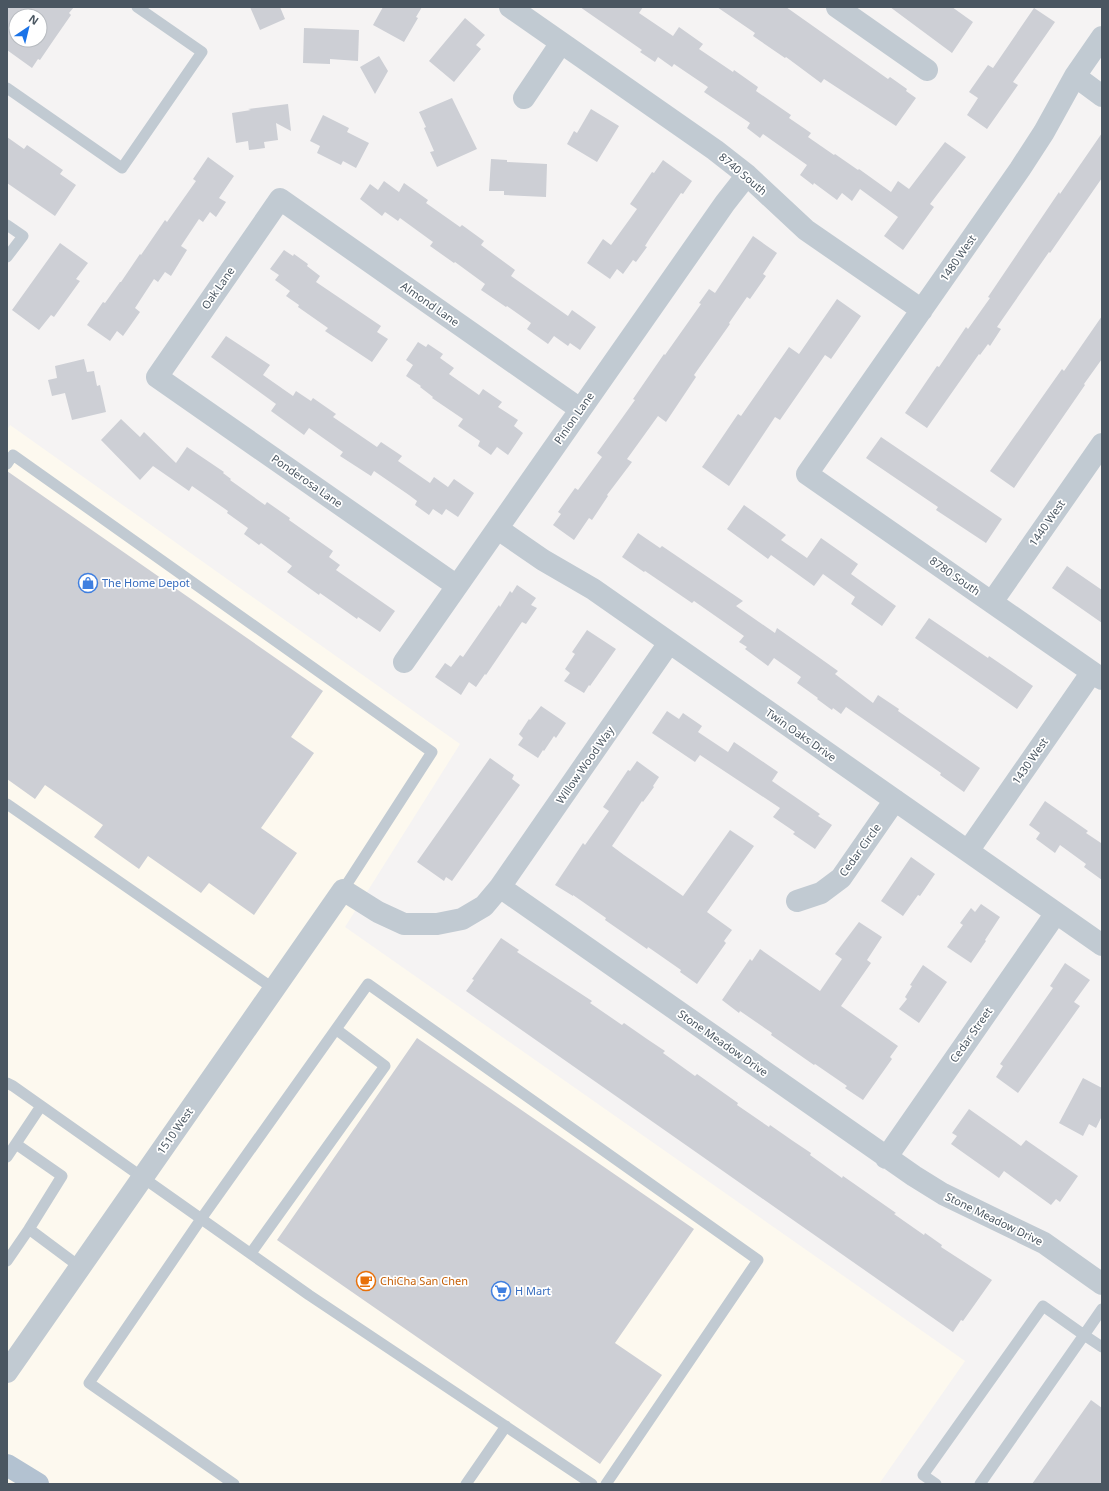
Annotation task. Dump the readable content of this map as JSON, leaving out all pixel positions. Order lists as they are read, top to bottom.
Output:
{
  "streets": {
    "street": [
      "8740 South",
      "1480 West",
      "Oak Lane",
      "Almond Lane",
      "Pinion Lane",
      "Ponderosa Lane",
      "1440 West",
      "8780 South",
      "Twin Oaks Drive",
      "1430 West",
      "Willow Wood Way",
      "Cedar Circle",
      "Cedar Street",
      "Stone Meadow Drive",
      "1510 West"
    ]
  },
  "crossings": [
    ["8740 South", "1480 West"],
    ["8740 South", "Pinion Lane"],
    ["1480 West", "8780 South"],
    ["Oak Lane", "Almond Lane"],
    ["Oak Lane", "Ponderosa Lane"],
    ["Almond Lane", "Pinion Lane"],
    ["Pinion Lane", "Ponderosa Lane"],
    ["Pinion Lane", "Twin Oaks Drive"],
    ["1440 West", "8780 South"],
    ["8780 South", "1430 West"],
    ["Twin Oaks Drive", "1430 West"],
    ["Twin Oaks Drive", "Willow Wood Way"],
    ["Twin Oaks Drive", "Cedar Circle"],
    ["Twin Oaks Drive", "Cedar Street"],
    ["Willow Wood Way", "Stone Meadow Drive"],
    ["Cedar Street", "Stone Meadow Drive"]
  ],
  "places": {
    "shop": ["The Home Depot"],
    "cafe": ["ChiCha San Chen"],
    "supermarket": ["H Mart"]
  },
  "north": "top right"
}
